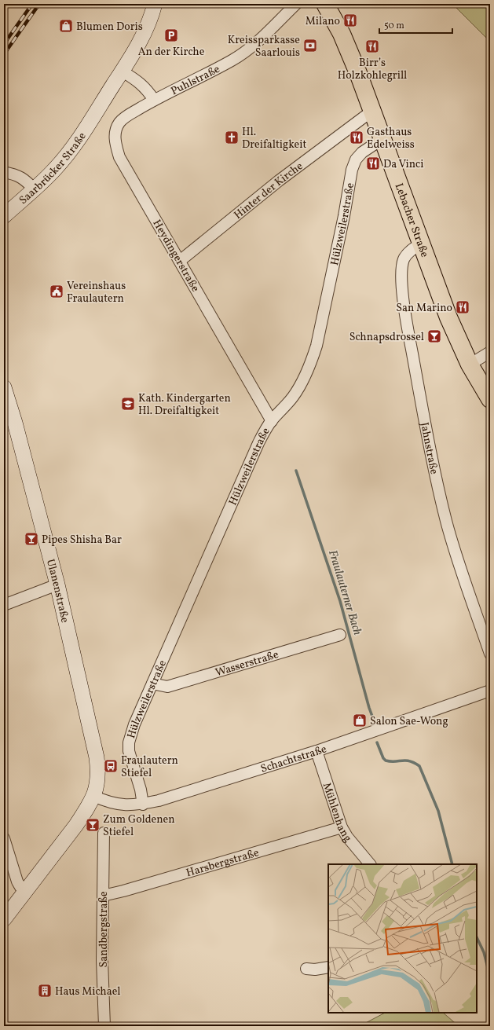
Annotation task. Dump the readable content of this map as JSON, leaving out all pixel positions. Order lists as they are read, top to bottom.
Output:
{
  "streets": {
    "main road": ["Lebacher Straße"],
    "street": [
      "Puhlstraße",
      "Saarbrücker Straße",
      "Hinter der Kirche",
      "Hülzweilerstraße",
      "Heydingerstraße",
      "Jahnstraße",
      "Ulanenstraße",
      "Wasserstraße",
      "Schachtstraße",
      "Mühlenhang",
      "Harsbergstraße",
      "Sandbergstraße"
    ]
  },
  "crossings": [
    ["Puhlstraße", "Heydingerstraße"],
    ["Hinter der Kirche", "Lebacher Straße"],
    ["Hinter der Kirche", "Heydingerstraße"],
    ["Lebacher Straße", "Hülzweilerstraße"],
    ["Lebacher Straße", "Jahnstraße"],
    ["Hülzweilerstraße", "Heydingerstraße"],
    ["Hülzweilerstraße", "Wasserstraße"],
    ["Hülzweilerstraße", "Schachtstraße"],
    ["Ulanenstraße", "Schachtstraße"],
    ["Schachtstraße", "Mühlenhang"],
    ["Mühlenhang", "Harsbergstraße"],
    ["Harsbergstraße", "Sandbergstraße"]
  ],
  "water": ["Fraulauterner Bach"],
  "places": {
    "restaurant": [
      "Milano",
      "Birr’s Holzkohlegrill",
      "Gasthaus Edelweiss",
      "Da Vinci",
      "San Marino"
    ],
    "shop": ["Blumen Doris", "Salon Sae-Wong"],
    "parking": ["An der Kirche"],
    "bank": ["Kreissparkasse Saarlouis"],
    "church": ["Hl. Dreifaltigkeit"],
    "public building": ["Vereinshaus Fraulautern"],
    "bar": ["Schnapsdrossel", "Pipes Shisha Bar", "Zum Goldenen Stiefel"],
    "school or university": ["Kath. Kindergarten Hl. Dreifaltigkeit"],
    "bus stop": ["Fraulautern Stiefel"],
    "building": ["Haus Michael"]
  },
  "scale_bar": "50 m"
}
